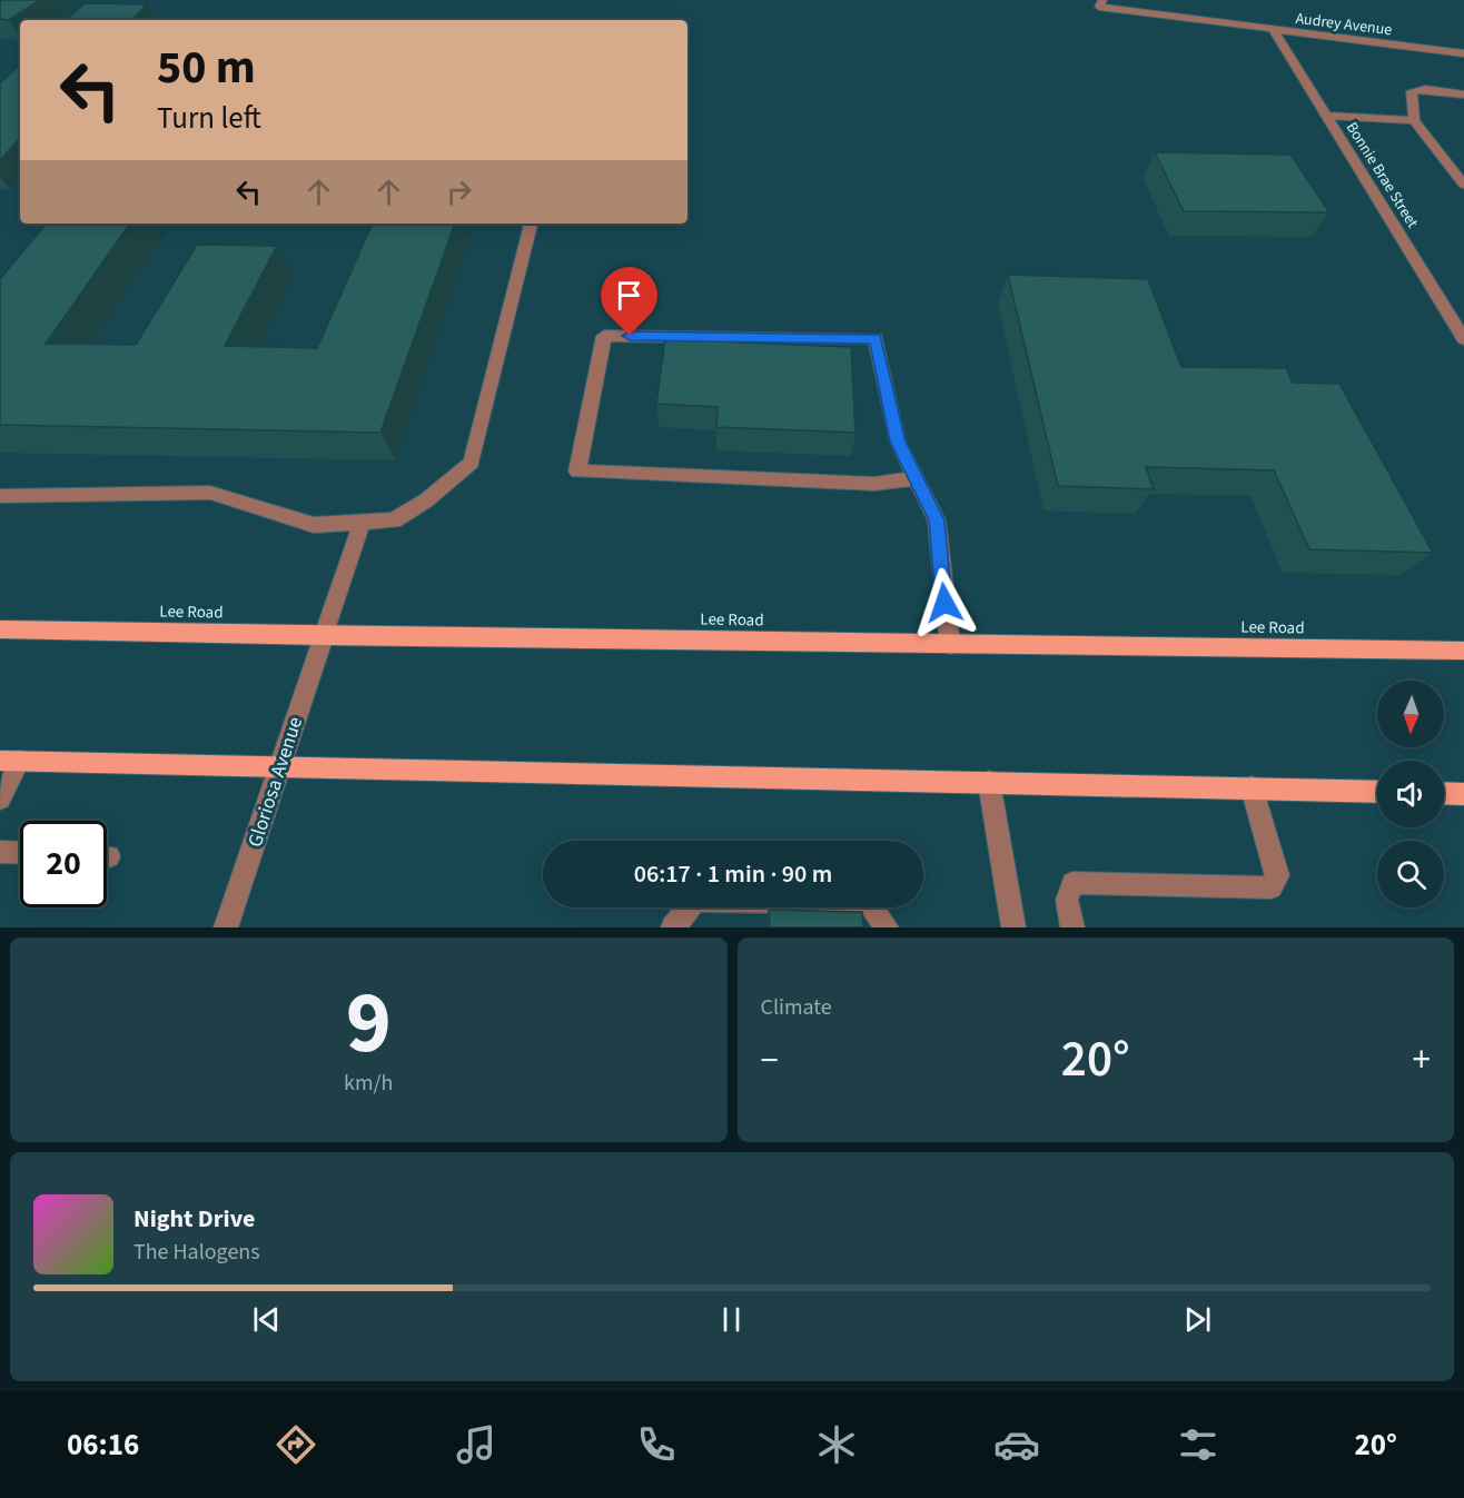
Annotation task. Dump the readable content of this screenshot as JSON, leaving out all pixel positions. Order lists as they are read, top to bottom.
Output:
{
  "streets": {
    "main road": ["Lee Road"],
    "street": ["Audrey Avenue", "Bonnie Brae Street", "Gloriosa Avenue"]
  },
  "crossings": [
    ["Audrey Avenue", "Bonnie Brae Street"],
    ["Lee Road", "Gloriosa Avenue"]
  ],
  "north": "bottom",
  "page": {
    "turn": ["50 m", "Turn left"],
    "limit": "20",
    "trip": "06:17 · 1 min · 90 m",
    "tile": [
      ["9", "km/h"],
      "Climate"
    ],
    "heat": ["−", "20°", "+"],
    "song": ["Night Drive", "The Halogens"],
    "tabs": ["06:16", "20°"]
  }
}
